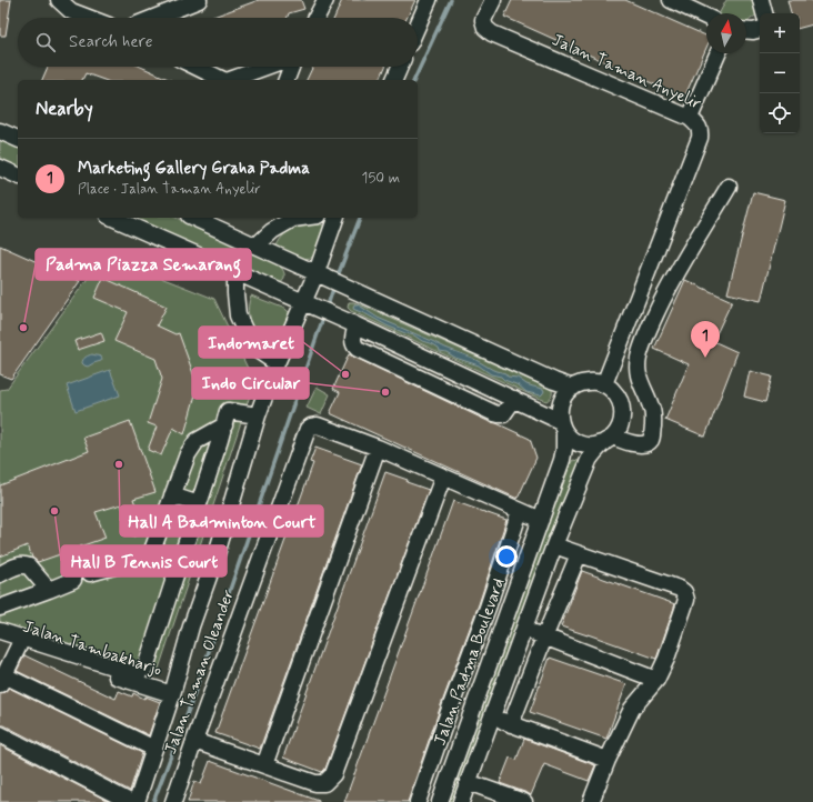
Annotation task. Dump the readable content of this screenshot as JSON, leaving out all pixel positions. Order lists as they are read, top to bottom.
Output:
{
  "streets": {
    "street": [
      "Jalan Taman Anyelir",
      "Jalan Tambakharjo",
      "Jalan Padma Boulevard",
      "Jalan Taman Oleander"
    ]
  },
  "crossings": [
    ["Jalan Taman Anyelir", "Jalan Padma Boulevard"]
  ],
  "places": [
    "Padma Piazza Semarang",
    "Indomaret",
    "Indo Circular",
    "Hall A Badminton Court",
    "Hall B Tennis Court"
  ],
  "north": "top",
  "page": {
    "map_buttons": ["+", "−"],
    "search": "Search here",
    "heading": "Nearby",
    "list": [
      {
        "mark": "1",
        "name": "Marketing Gallery Graha Padma",
        "note": "Place · Jalan Taman Anyelir",
        "value": "150 m"
      }
    ],
    "pins": "1"
  }
}
